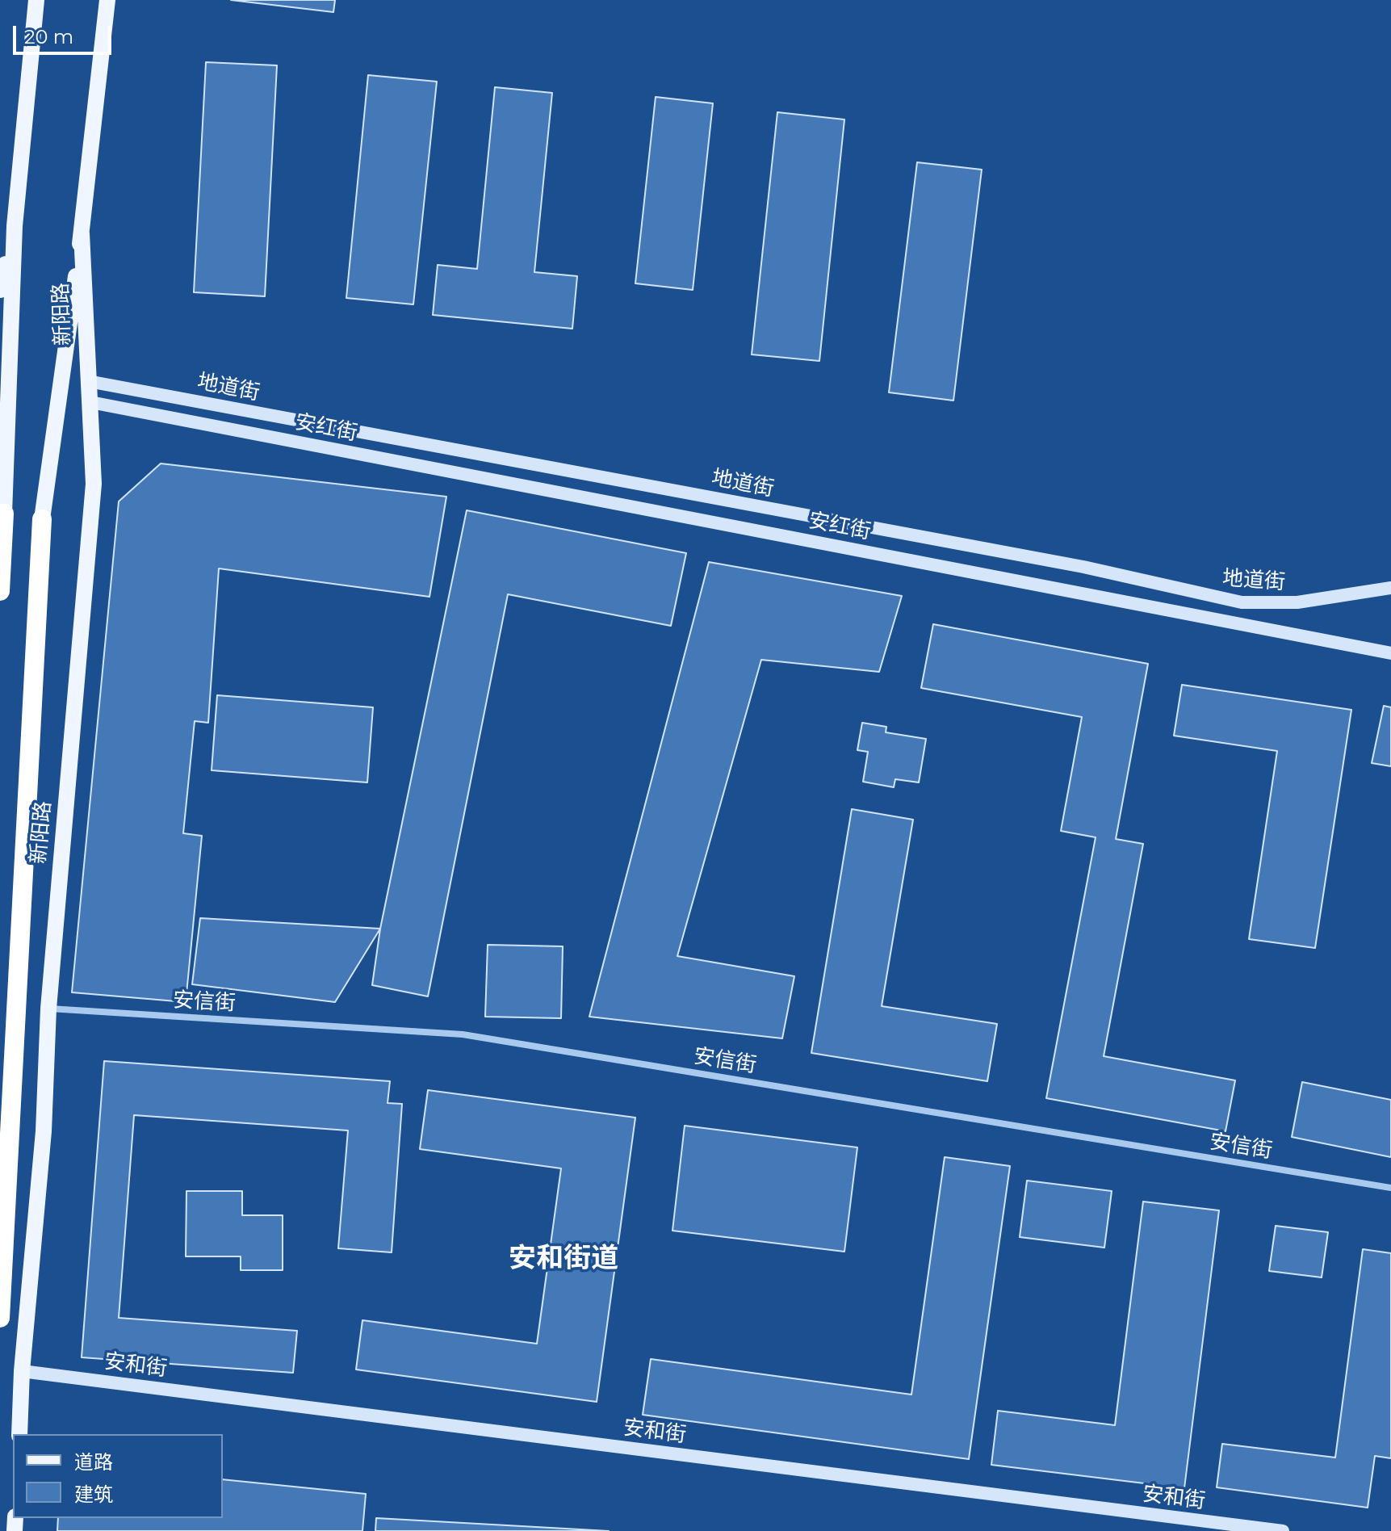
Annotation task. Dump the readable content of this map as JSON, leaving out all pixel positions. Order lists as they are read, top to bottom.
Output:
{
  "streets": {
    "highway": ["新阳路"],
    "main road": ["地道街", "安红街", "安和街"],
    "street": ["安信街"]
  },
  "crossings": [
    ["新阳路", "地道街"],
    ["新阳路", "安红街"],
    ["新阳路", "安信街"],
    ["新阳路", "安和街"]
  ],
  "districts": ["安和街道"],
  "legend": ["道路", "建筑"],
  "scale_bar": "20 m"
}
